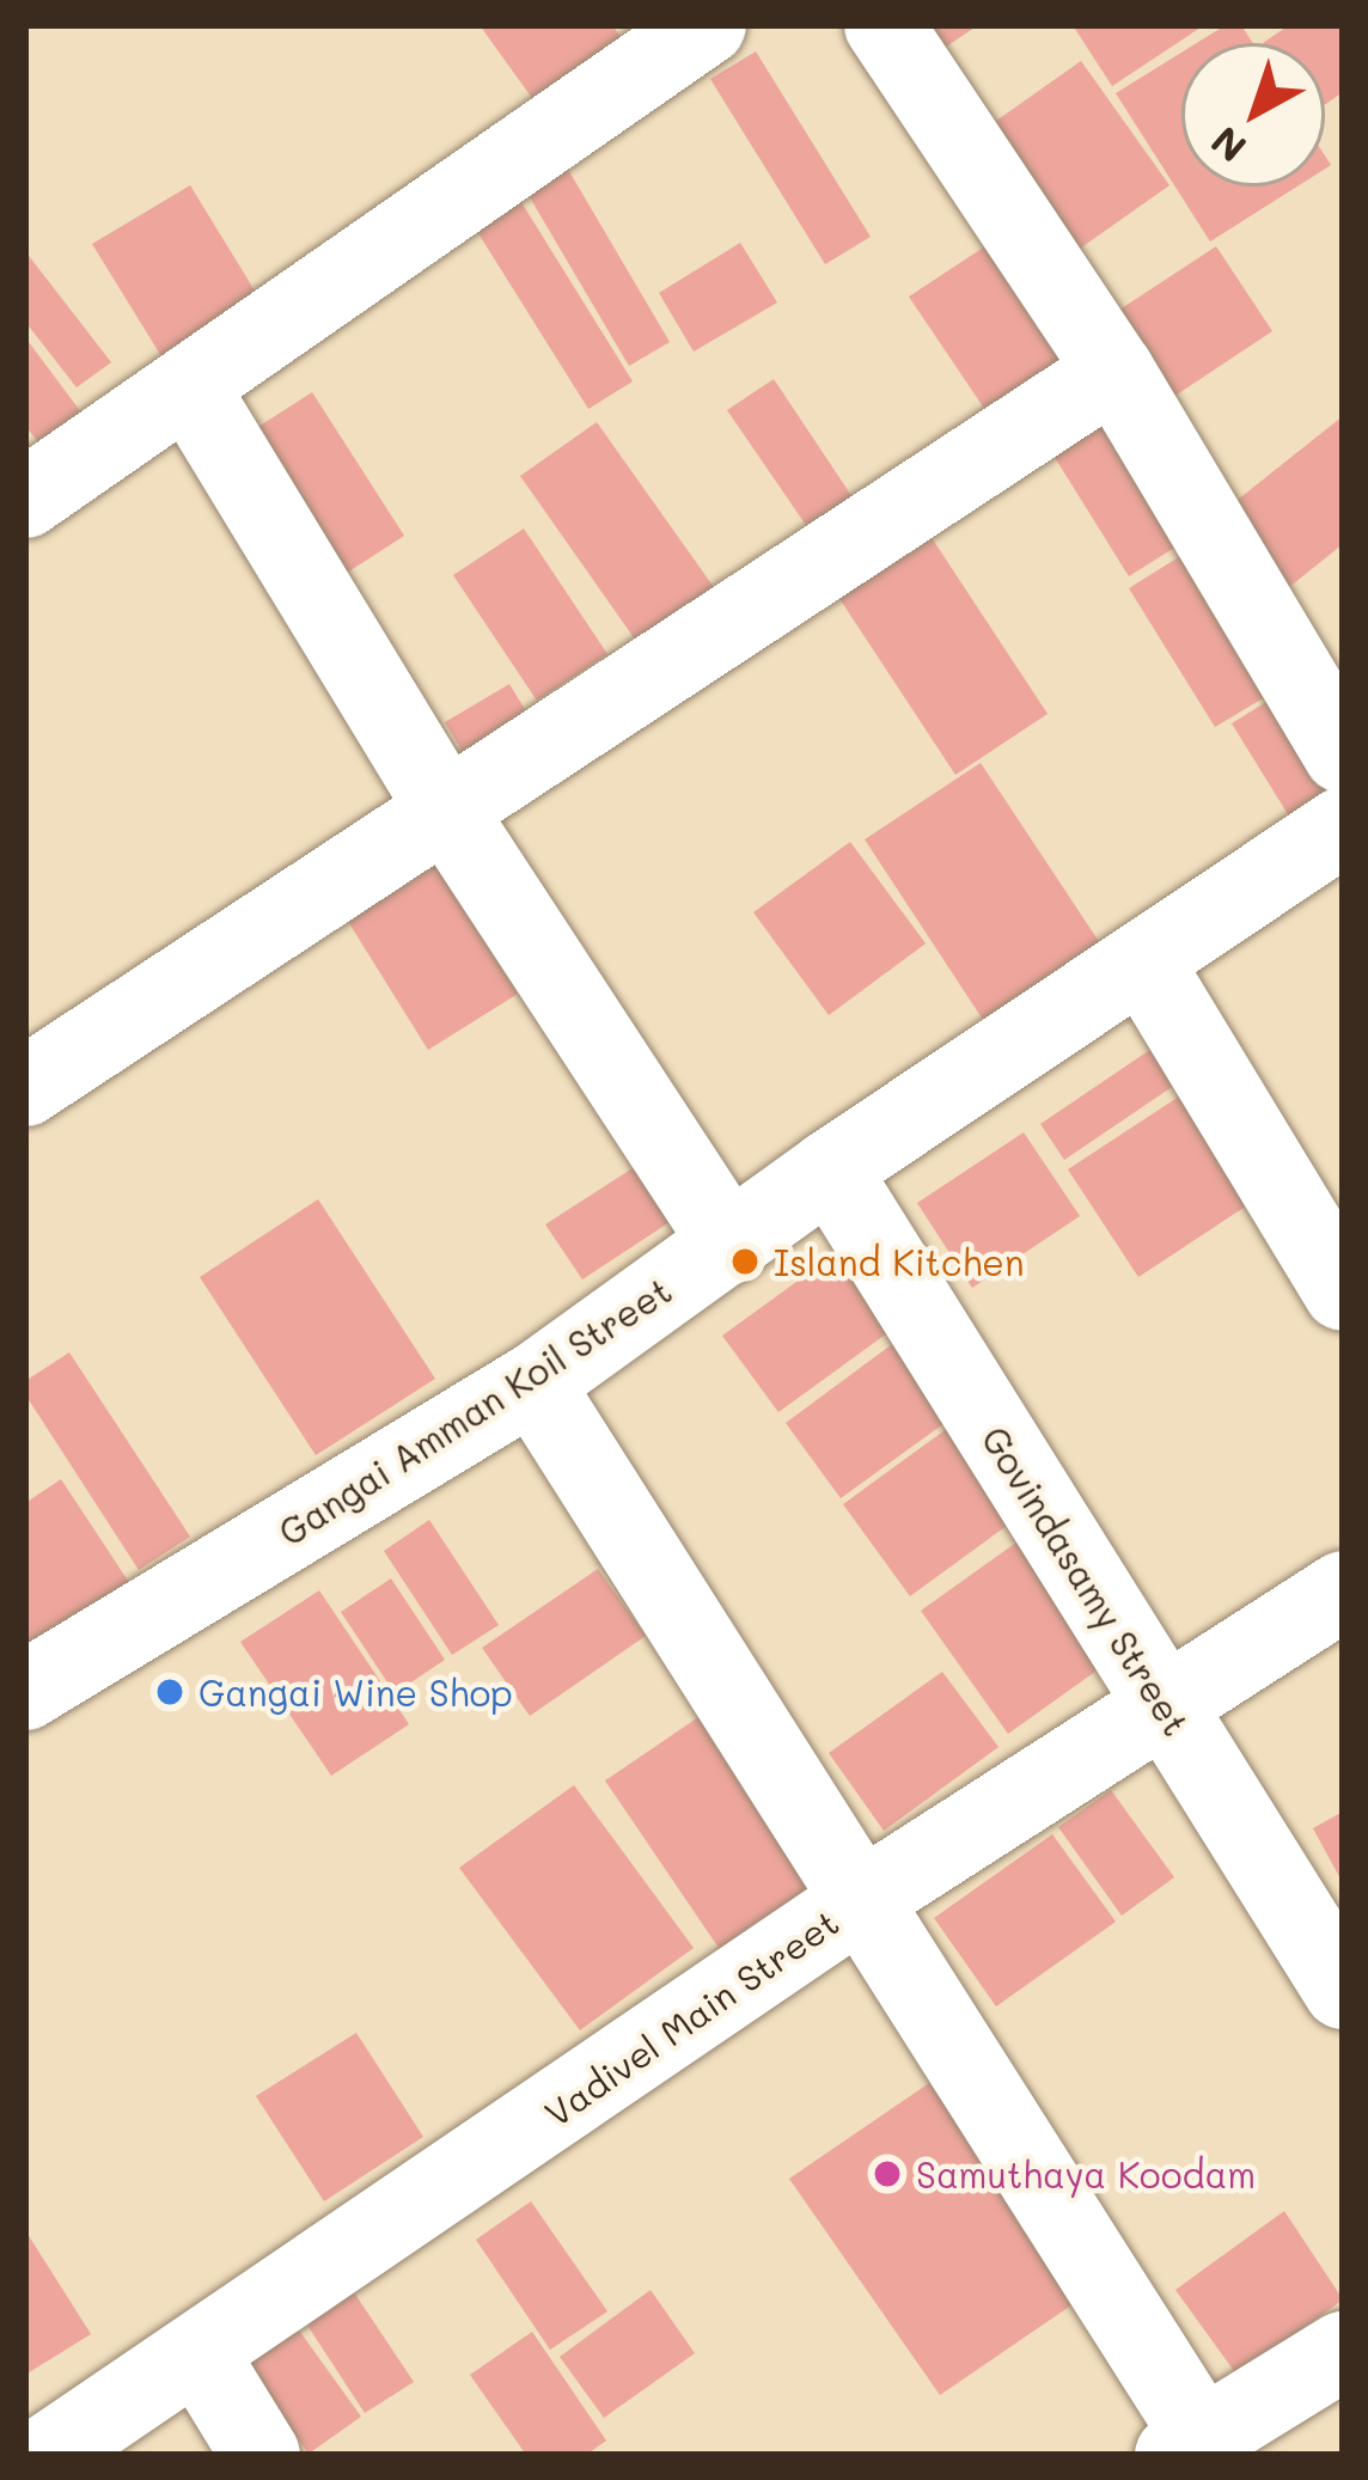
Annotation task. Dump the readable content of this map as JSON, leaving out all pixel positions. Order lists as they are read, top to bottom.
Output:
{
  "streets": {
    "street": ["Gangai Amman Koil Street", "Govindasamy Street", "Vadivel Main Street"]
  },
  "crossings": [
    ["Gangai Amman Koil Street", "Govindasamy Street"],
    ["Govindasamy Street", "Vadivel Main Street"]
  ],
  "places": ["Island Kitchen", "Gangai Wine Shop", "Samuthaya Koodam"],
  "north": "bottom left"
}
